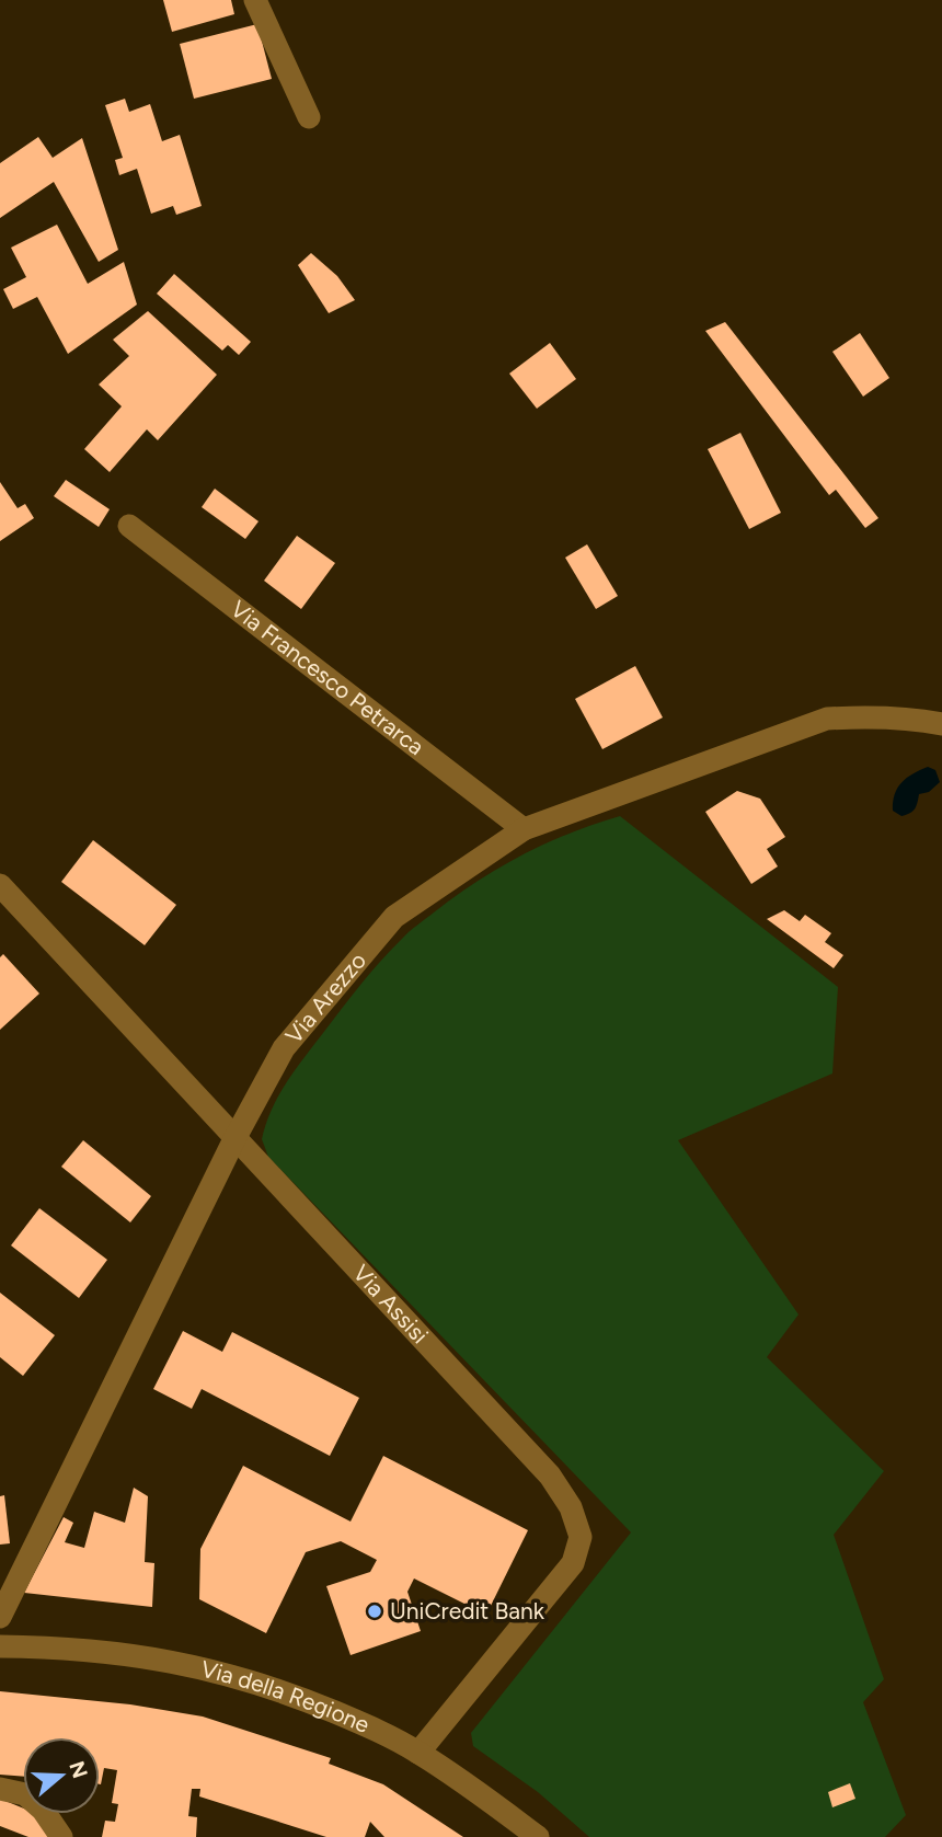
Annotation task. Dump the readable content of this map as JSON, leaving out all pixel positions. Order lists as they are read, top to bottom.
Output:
{
  "streets": {
    "street": [
      "Via Francesco Petrarca",
      "Via Arezzo",
      "Via Assisi",
      "Via della Regione"
    ]
  },
  "crossings": [
    ["Via Francesco Petrarca", "Via Arezzo"],
    ["Via Arezzo", "Via Assisi"],
    ["Via Assisi", "Via della Regione"]
  ],
  "places": ["UniCredit Bank"],
  "north": "right"
}
